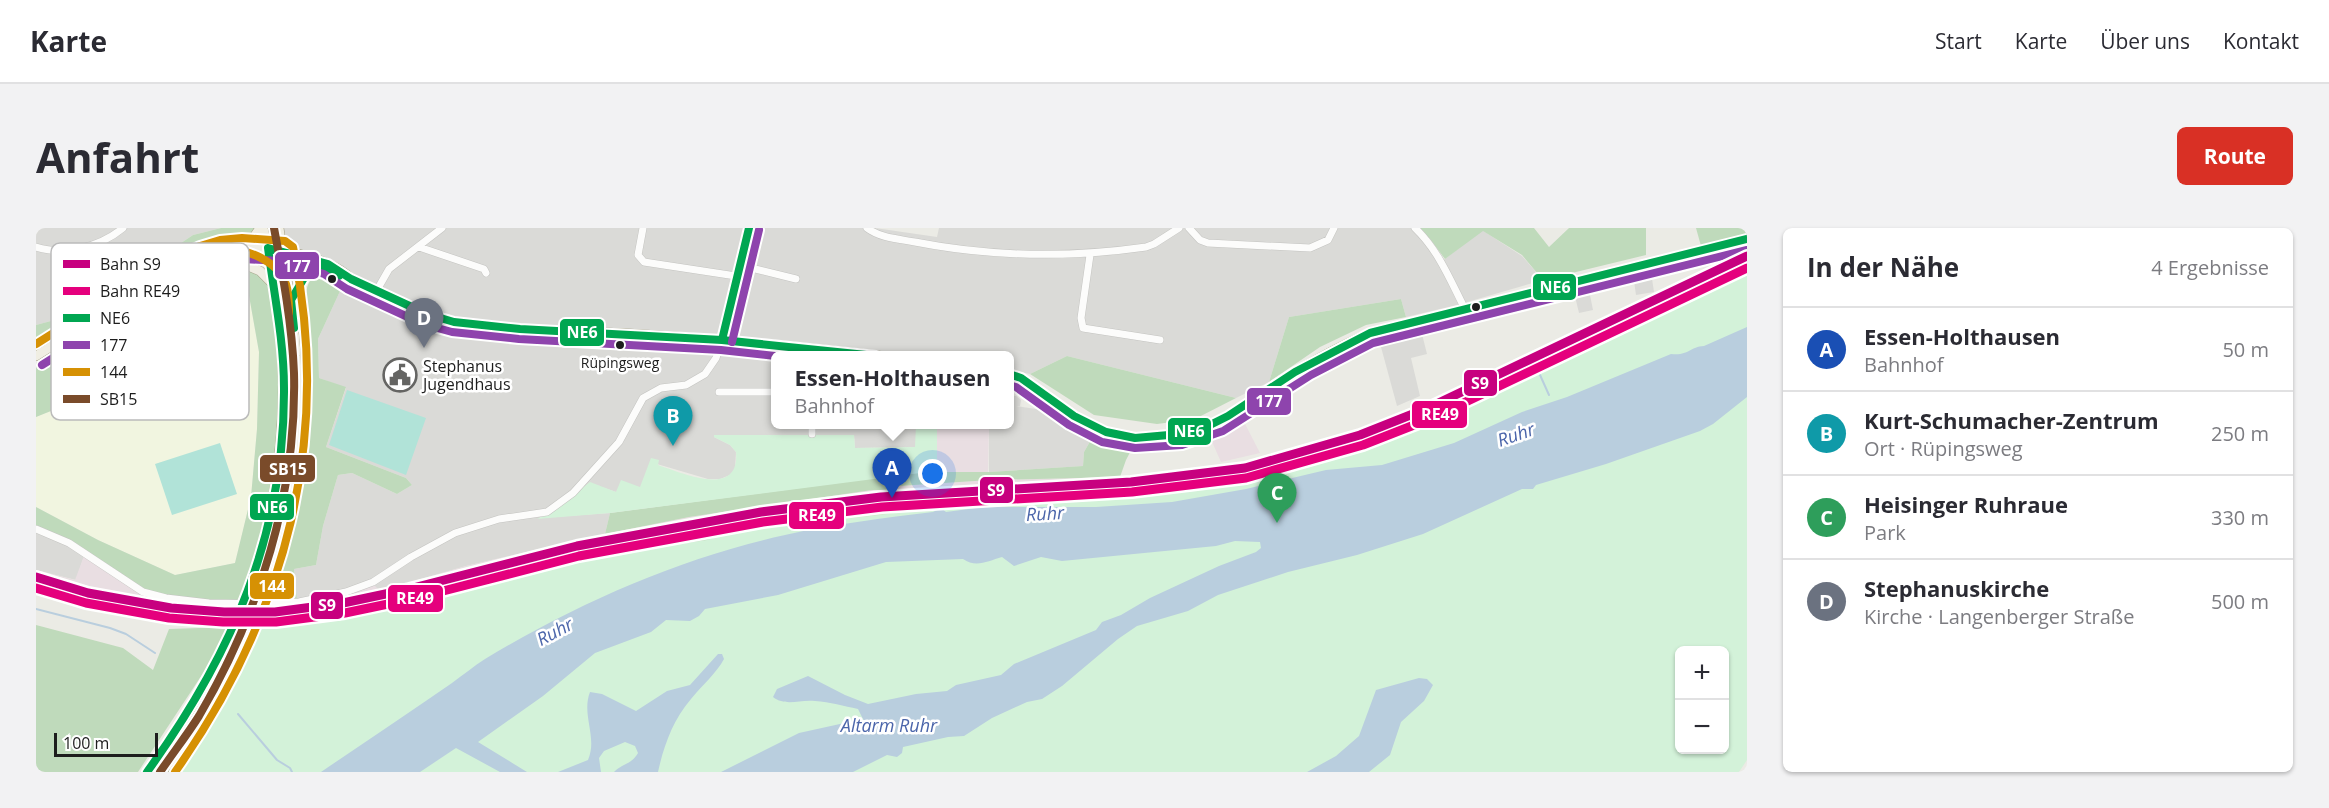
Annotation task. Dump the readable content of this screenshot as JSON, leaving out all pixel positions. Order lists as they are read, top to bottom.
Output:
{
  "water": ["Ruhr", "Altarm Ruhr"],
  "places": {
    "other": ["Rüpingsweg"],
    "public building": ["Stephanus Jugendhaus"]
  },
  "lines": [
    "transit line NE6",
    "transit line SB15",
    "transit line 177",
    "transit line 144",
    "rail line S9",
    "rail line RE49"
  ],
  "legend": [
    "Bahn S9",
    "Bahn RE49",
    "NE6",
    "177",
    "144",
    "SB15"
  ],
  "scale_bar": "100 m",
  "page": {
    "header": "Karte",
    "nav": [
      "Start",
      "Karte",
      "Über uns",
      "Kontakt"
    ],
    "buttons": "Route",
    "title": "Anfahrt",
    "heading": ["In der Nähe", "4 Ergebnisse"],
    "pins": [
      "D",
      "B",
      "A",
      "C"
    ],
    "list": [
      {
        "mark": "A",
        "name": "Essen-Holthausen",
        "note": "Bahnhof",
        "value": "50 m"
      },
      {
        "mark": "B",
        "name": "Kurt-Schumacher-Zentrum",
        "note": "Ort · Rüpingsweg",
        "value": "250 m"
      },
      {
        "mark": "C",
        "name": "Heisinger Ruhraue",
        "note": "Park",
        "value": "330 m"
      },
      {
        "mark": "D",
        "name": "Stephanuskirche",
        "note": "Kirche · Langenberger Straße",
        "value": "500 m"
      }
    ],
    "popup": ["Essen-Holthausen", "Bahnhof"],
    "map_buttons": ["+", "−"],
    "scale": "100 m"
  }
}
